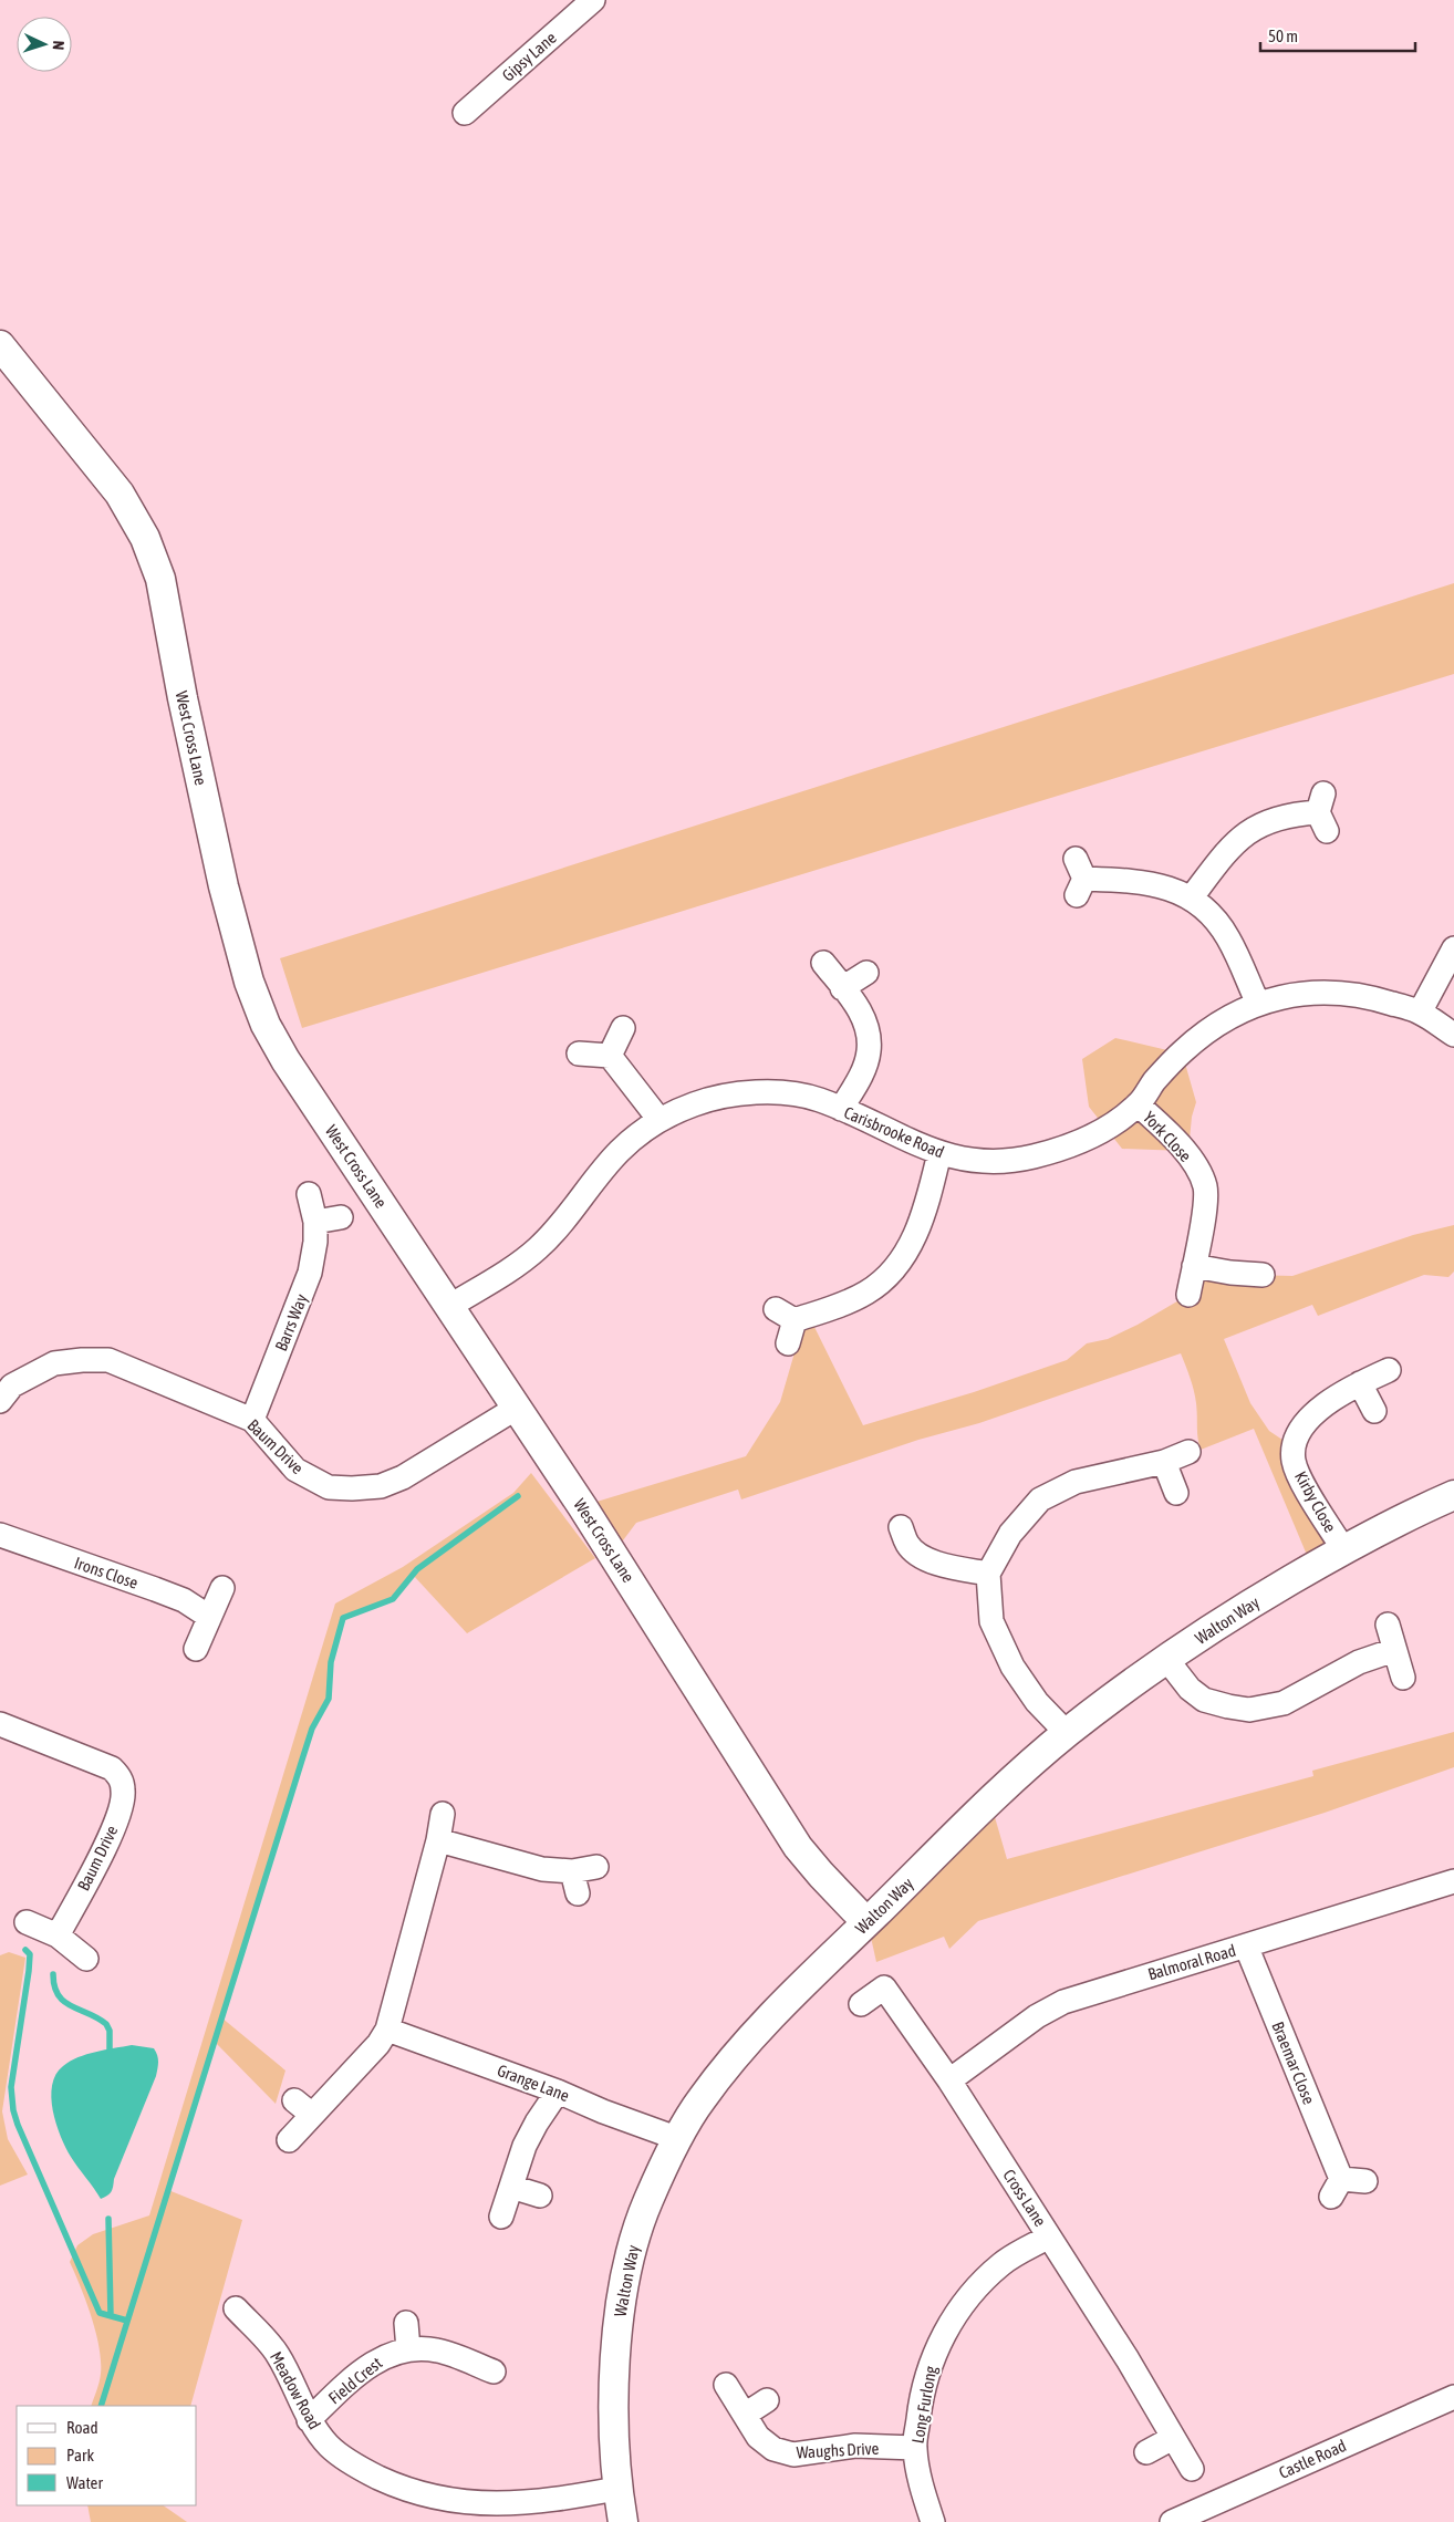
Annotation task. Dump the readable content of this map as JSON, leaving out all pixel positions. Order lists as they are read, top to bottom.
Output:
{
  "streets": {
    "street": [
      "Gipsy Lane",
      "West Cross Lane",
      "Carisbrooke Road",
      "York Close",
      "Barrs Way",
      "Baum Drive",
      "Kirby Close",
      "Irons Close",
      "Walton Way",
      "Balmoral Road",
      "Braemar Close",
      "Grange Lane",
      "Cross Lane",
      "Field Crest",
      "Meadow Road",
      "Long Furlong",
      "Waughs Drive",
      "Castle Road"
    ]
  },
  "crossings": [
    ["West Cross Lane", "Carisbrooke Road"],
    ["West Cross Lane", "Baum Drive"],
    ["West Cross Lane", "Walton Way"],
    ["Carisbrooke Road", "York Close"],
    ["Barrs Way", "Baum Drive"],
    ["Kirby Close", "Walton Way"],
    ["Walton Way", "Grange Lane"],
    ["Walton Way", "Meadow Road"],
    ["Balmoral Road", "Braemar Close"],
    ["Balmoral Road", "Cross Lane"],
    ["Cross Lane", "Long Furlong"],
    ["Field Crest", "Meadow Road"],
    ["Long Furlong", "Waughs Drive"]
  ],
  "legend": ["Road", "Park", "Water"],
  "scale_bar": "50 m",
  "north": "right"
}
